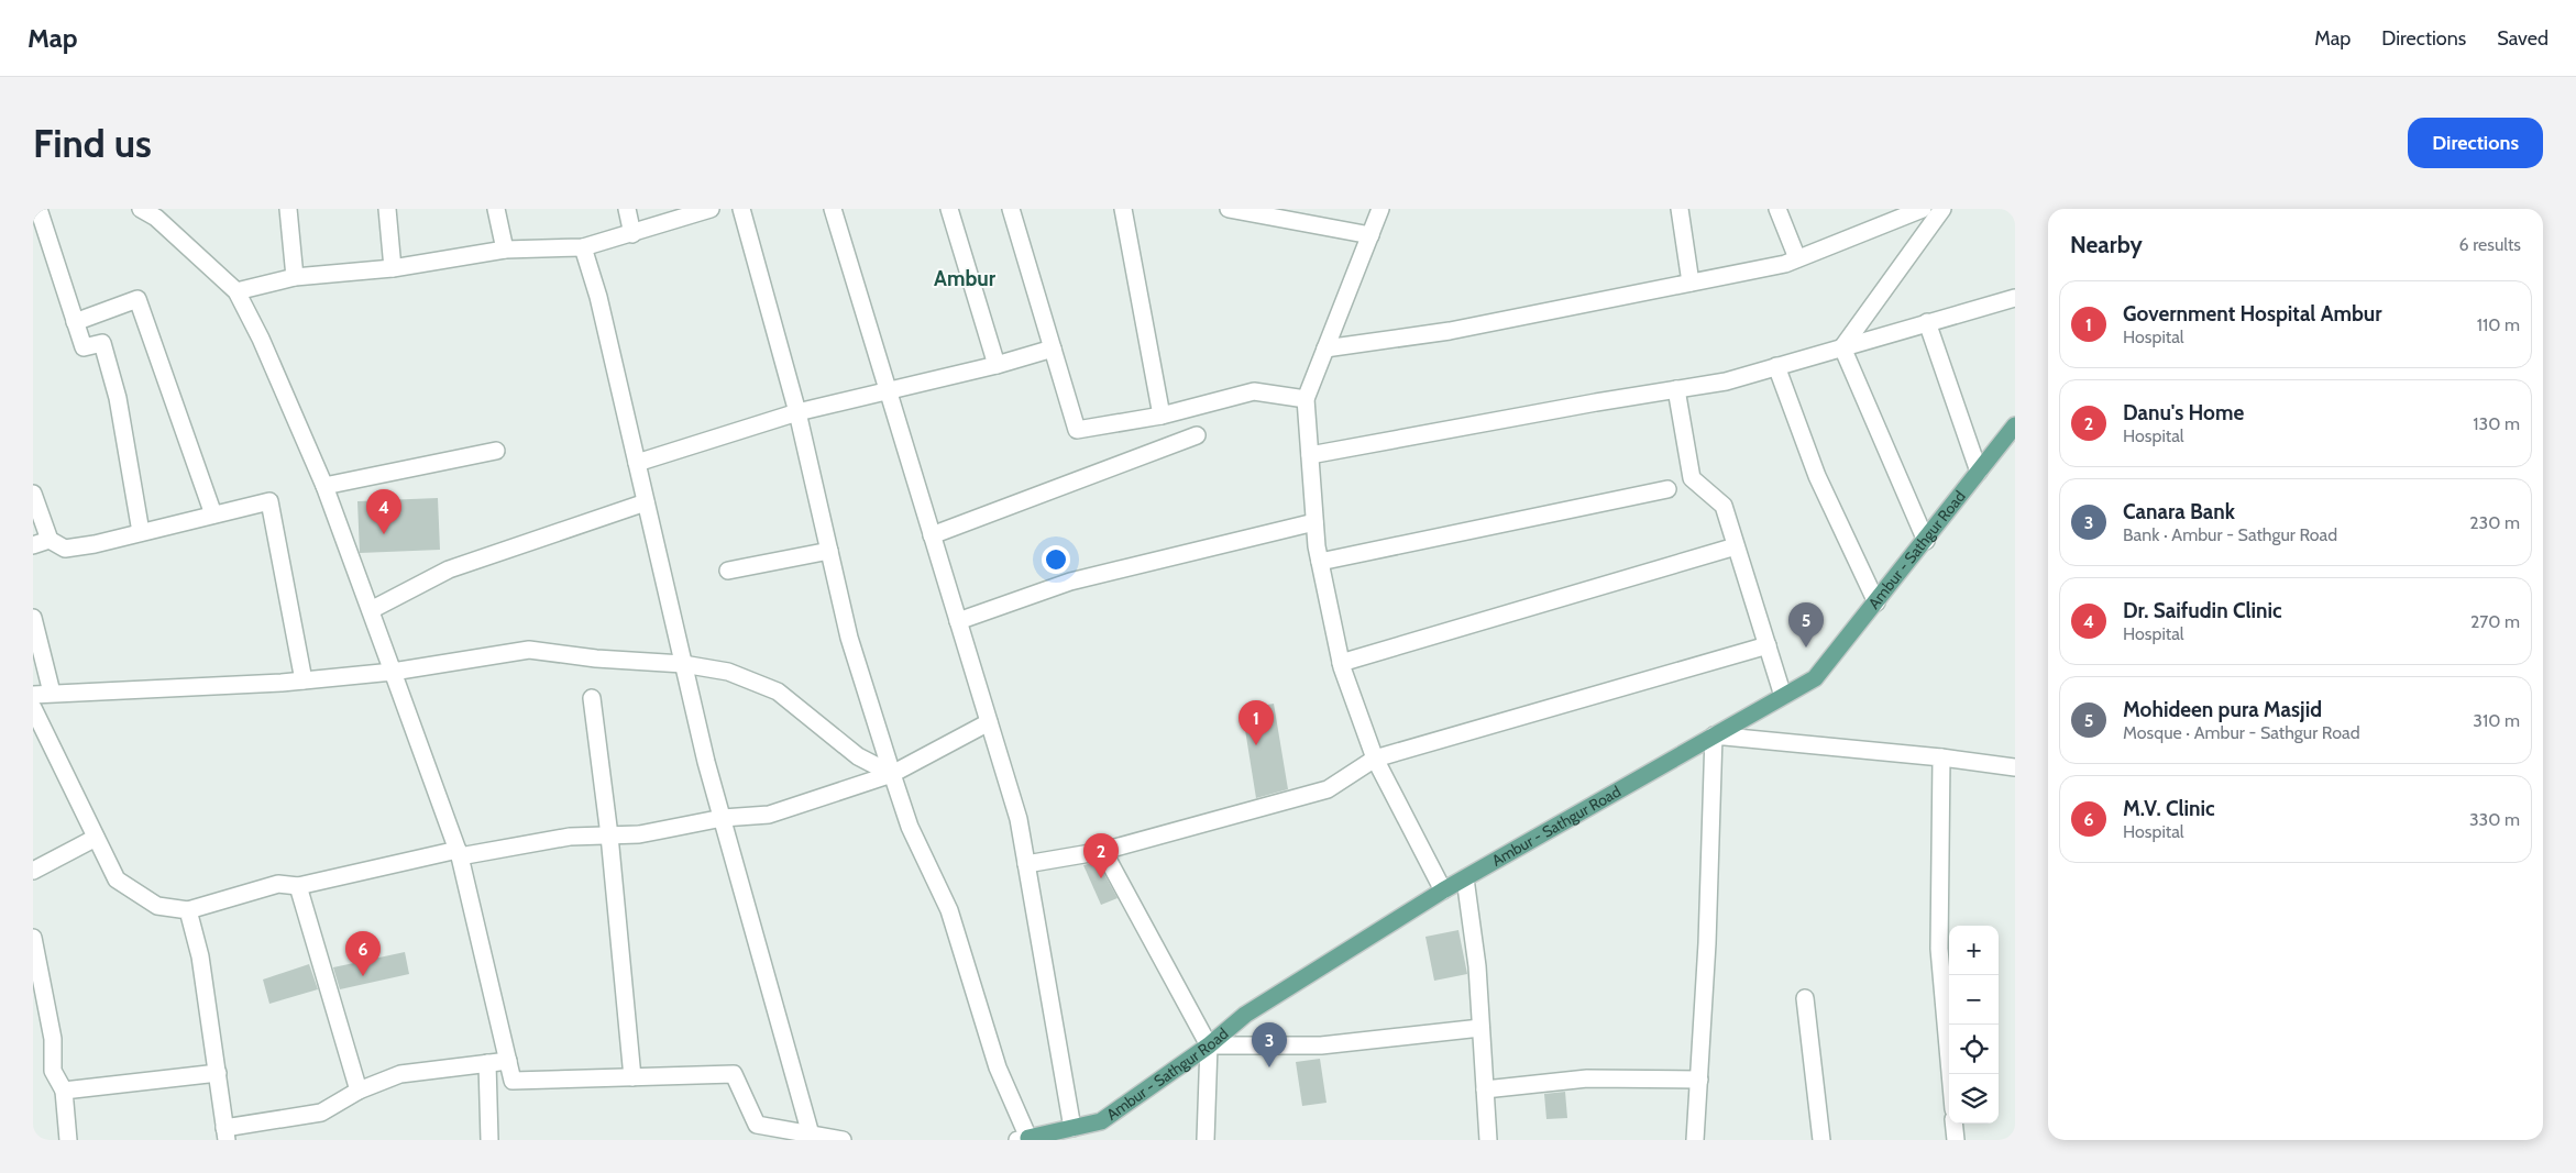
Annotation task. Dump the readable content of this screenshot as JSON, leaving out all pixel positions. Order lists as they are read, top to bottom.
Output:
{
  "streets": {
    "main road": ["Ambur - Sathgur Road"]
  },
  "districts": ["Ambur"],
  "page": {
    "header": "Map",
    "nav": ["Map", "Directions", "Saved"],
    "buttons": "Directions",
    "title": "Find us",
    "heading": ["Nearby", "6 results"],
    "list": [
      {
        "mark": "1",
        "name": "Government Hospital Ambur",
        "note": "Hospital",
        "value": "110 m"
      },
      {
        "mark": "2",
        "name": "Danu's Home",
        "note": "Hospital",
        "value": "130 m"
      },
      {
        "mark": "3",
        "name": "Canara Bank",
        "note": "Bank · Ambur - Sathgur Road",
        "value": "230 m"
      },
      {
        "mark": "4",
        "name": "Dr. Saifudin Clinic",
        "note": "Hospital",
        "value": "270 m"
      },
      {
        "mark": "5",
        "name": "Mohideen pura Masjid",
        "note": "Mosque · Ambur - Sathgur Road",
        "value": "310 m"
      },
      {
        "mark": "6",
        "name": "M.V. Clinic",
        "note": "Hospital",
        "value": "330 m"
      }
    ],
    "pins": [
      "4",
      "5",
      "1",
      "2",
      "6",
      "3"
    ],
    "map_buttons": ["+", "−"]
  }
}
